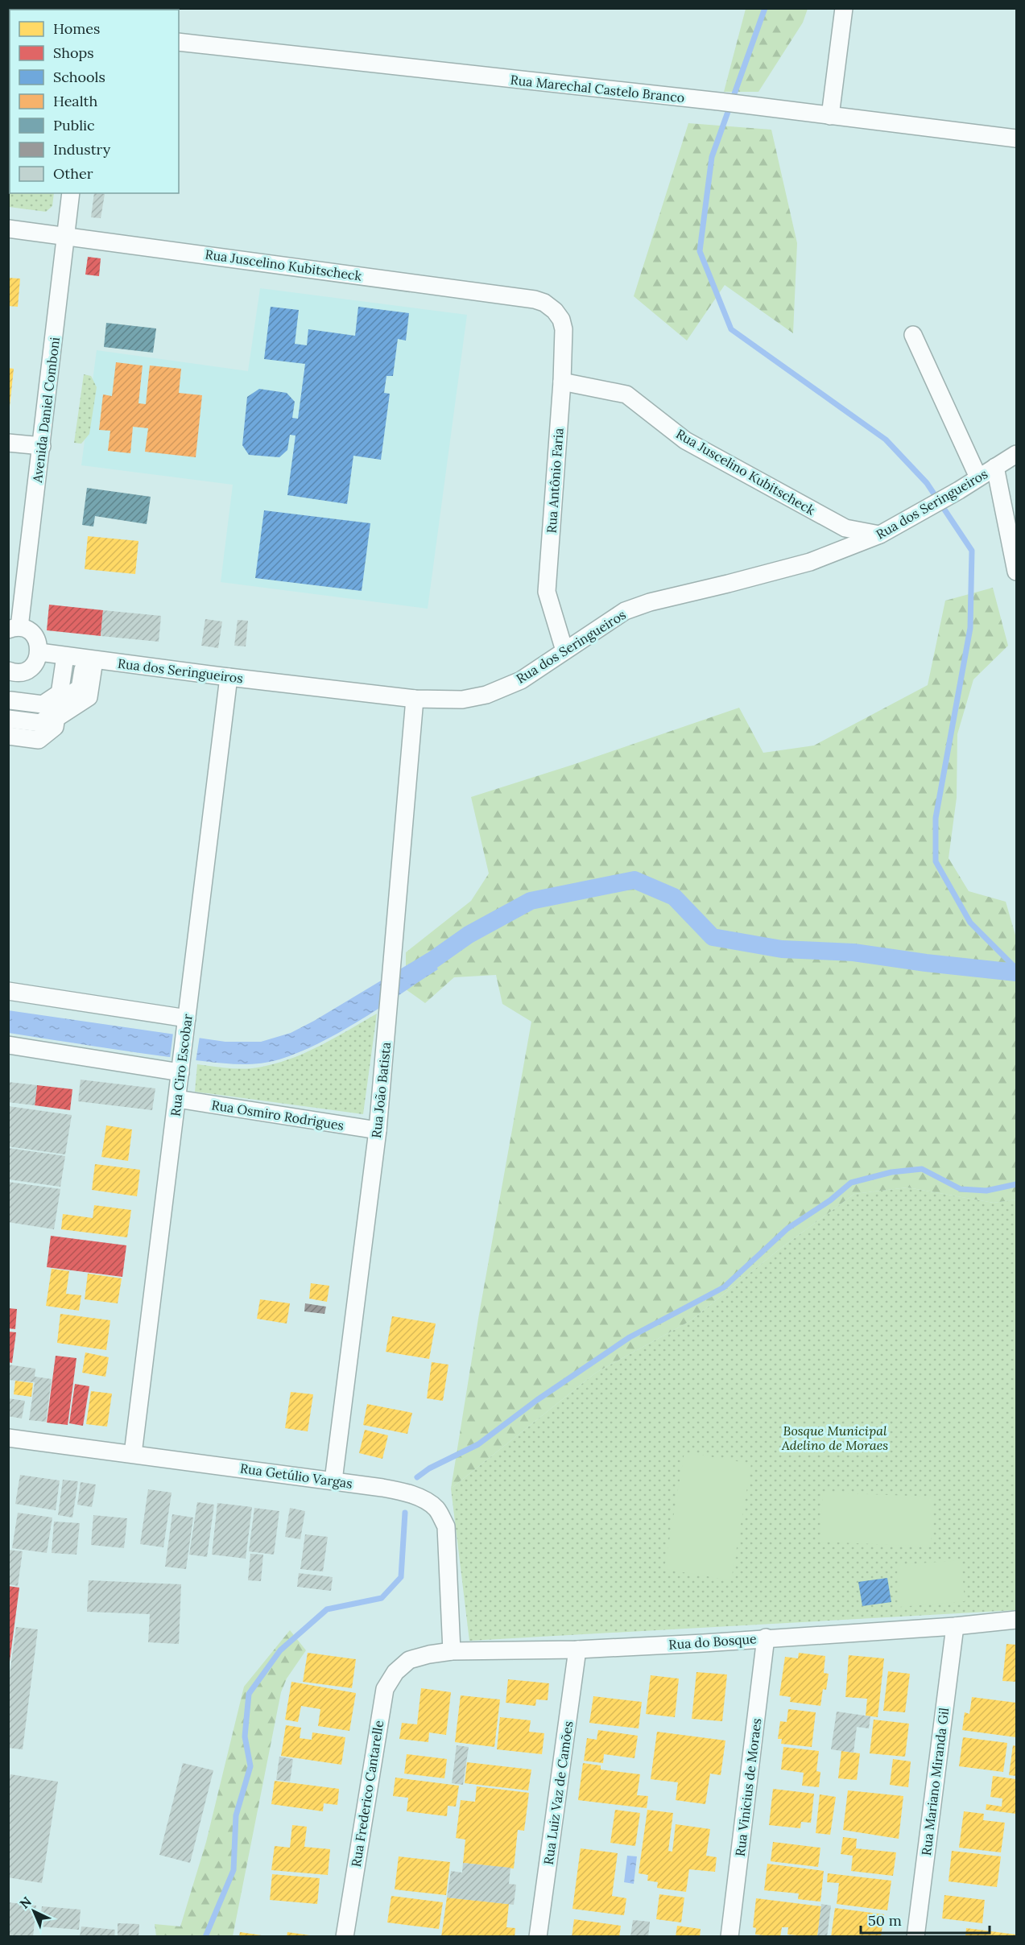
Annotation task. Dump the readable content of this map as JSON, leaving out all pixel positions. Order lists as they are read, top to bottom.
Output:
{
  "streets": {
    "street": [
      "Rua Marechal Castelo Branco",
      "Rua Juscelino Kubitscheck",
      "Avenida Daniel Comboni",
      "Rua Antônio Faria",
      "Rua dos Seringueiros",
      "Rua Ciro Escobar",
      "Rua João Batista",
      "Rua Osmiro Rodrigues",
      "Rua Getúlio Vargas",
      "Rua do Bosque",
      "Rua Mariano Miranda Gil",
      "Rua Vinicius de Moraes",
      "Rua Luiz Vaz de Camões",
      "Rua Frederico Cantarelle"
    ]
  },
  "crossings": [
    ["Rua Juscelino Kubitscheck", "Avenida Daniel Comboni"],
    ["Rua Juscelino Kubitscheck", "Rua Antônio Faria"],
    ["Rua Juscelino Kubitscheck", "Rua dos Seringueiros"],
    ["Rua Antônio Faria", "Rua dos Seringueiros"],
    ["Rua dos Seringueiros", "Rua Ciro Escobar"],
    ["Rua dos Seringueiros", "Rua João Batista"],
    ["Rua Ciro Escobar", "Rua Osmiro Rodrigues"],
    ["Rua Ciro Escobar", "Rua Getúlio Vargas"],
    ["Rua João Batista", "Rua Osmiro Rodrigues"],
    ["Rua João Batista", "Rua Getúlio Vargas"],
    ["Rua Getúlio Vargas", "Rua do Bosque"],
    ["Rua do Bosque", "Rua Mariano Miranda Gil"],
    ["Rua do Bosque", "Rua Vinicius de Moraes"],
    ["Rua do Bosque", "Rua Luiz Vaz de Camões"],
    ["Rua do Bosque", "Rua Frederico Cantarelle"]
  ],
  "parks": ["Bosque Municipal Adelino de Moraes"],
  "legend": [
    "Homes",
    "Shops",
    "Schools",
    "Health",
    "Public",
    "Industry",
    "Other"
  ],
  "scale_bar": "50 m",
  "north": "top left"
}
